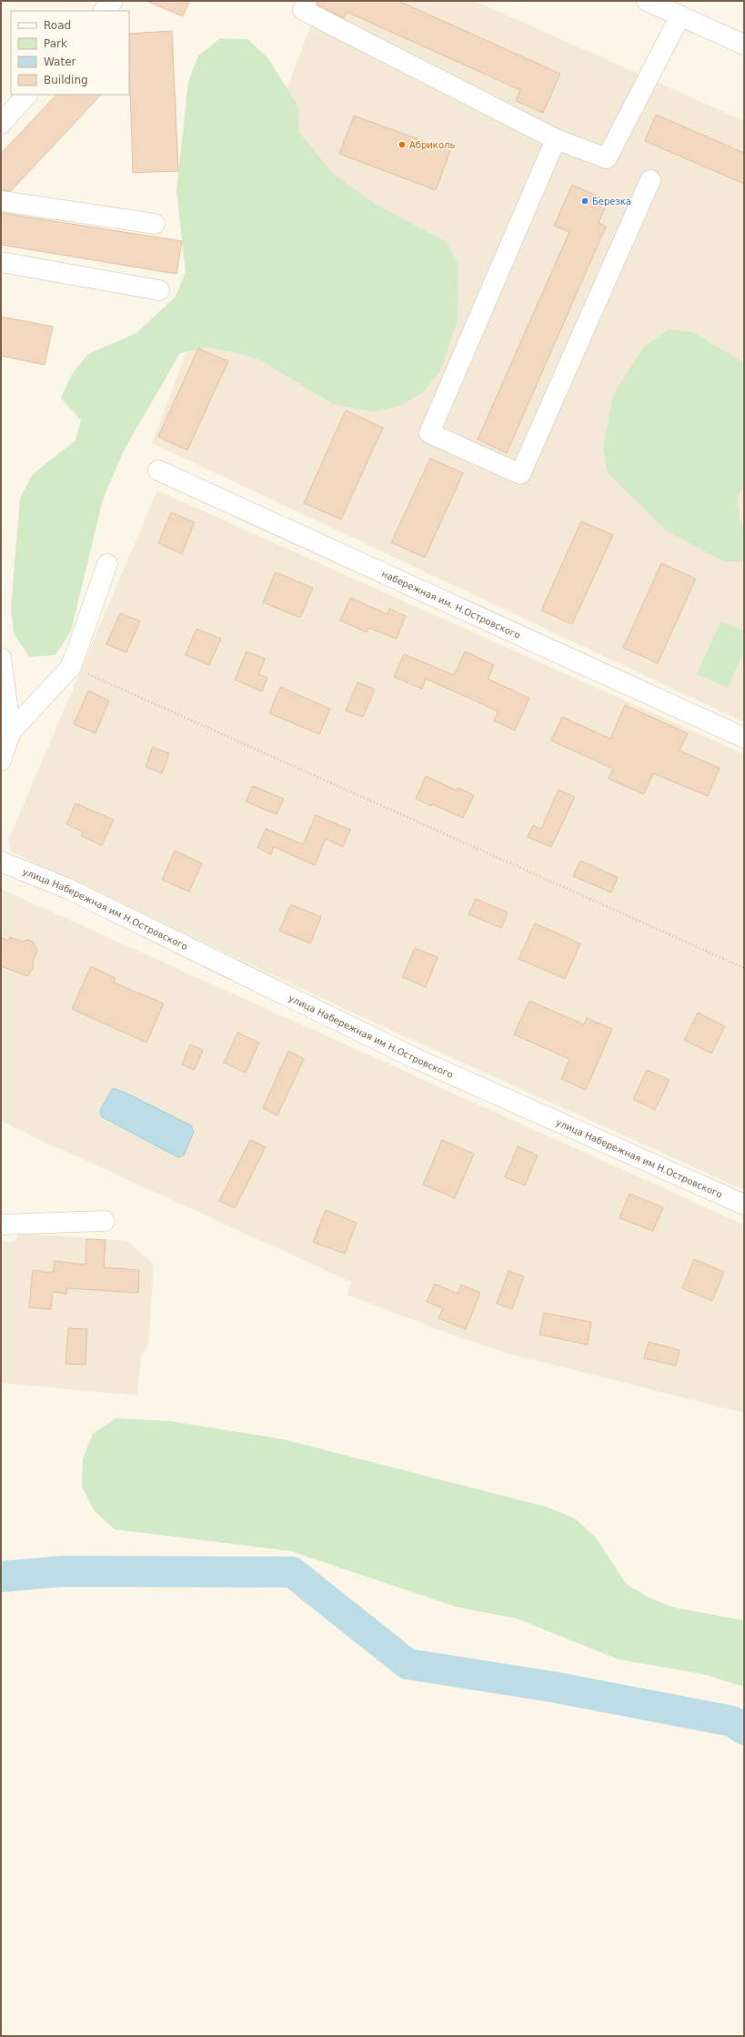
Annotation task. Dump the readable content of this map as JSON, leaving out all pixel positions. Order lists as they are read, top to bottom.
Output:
{
  "streets": {
    "street": ["набережная им. Н.Островского", "улица Набережная им Н.Островского"]
  },
  "places": ["Абриколь", "Березка"],
  "legend": [
    "Road",
    "Park",
    "Water",
    "Building"
  ]
}
